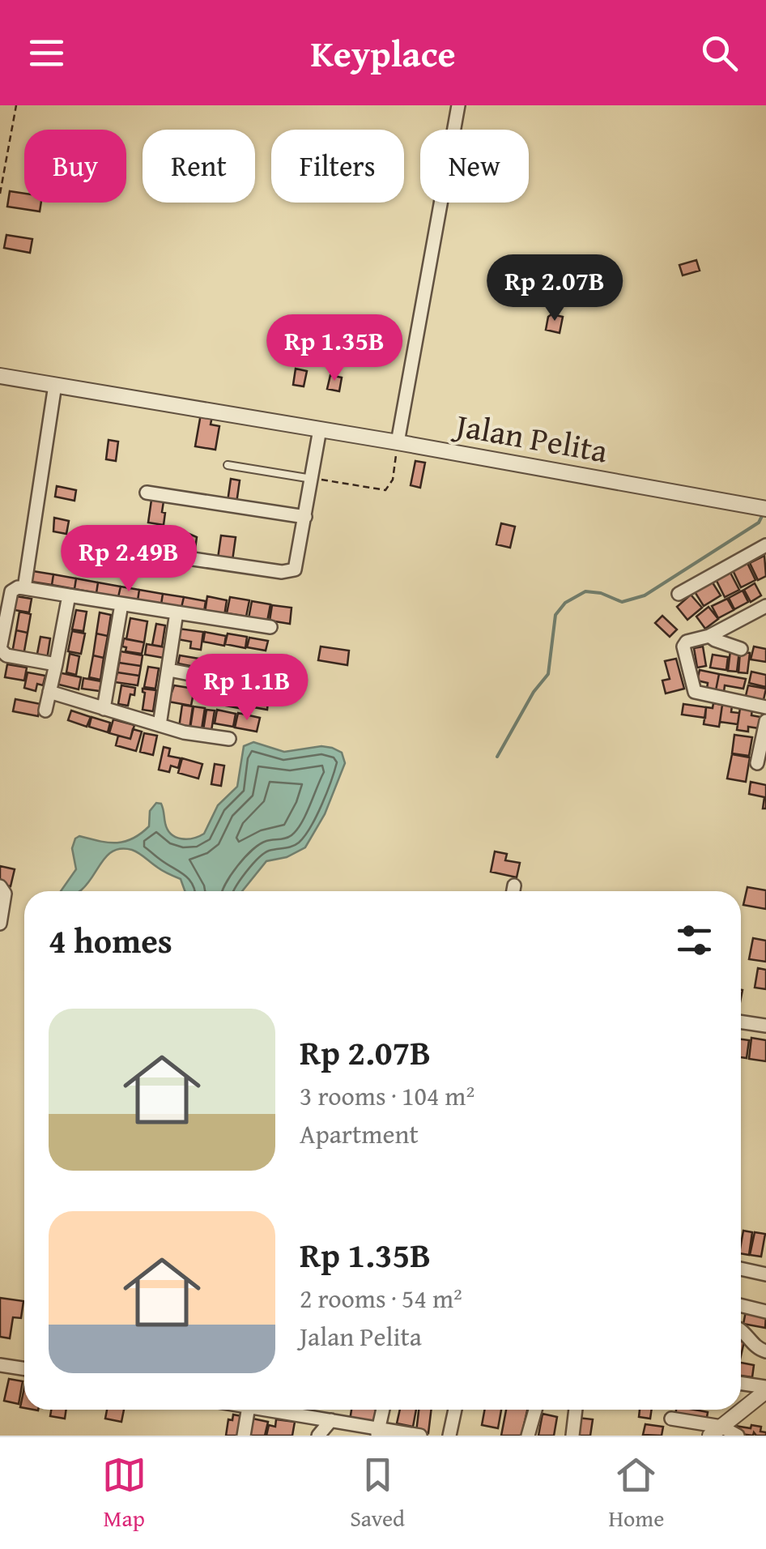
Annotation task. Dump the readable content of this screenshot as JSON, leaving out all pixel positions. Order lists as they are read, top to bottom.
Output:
{
  "streets": {
    "street": ["Jalan Pelita"]
  },
  "page": {
    "header": "Keyplace",
    "chip": [
      "Buy",
      "Rent",
      "Filters",
      "New"
    ],
    "price": [
      "Rp 2.07B",
      "Rp 1.35B",
      "Rp 2.49B",
      "Rp 1.1B"
    ],
    "heading": "4 homes",
    "list": [
      {
        "name": "Rp 2.07B",
        "note": "3 rooms · 104 m² · Apartment"
      },
      {
        "name": "Rp 1.35B",
        "note": "2 rooms · 54 m² · Jalan Pelita"
      }
    ],
    "tabs": ["Map", "Saved", "Home"]
  }
}
